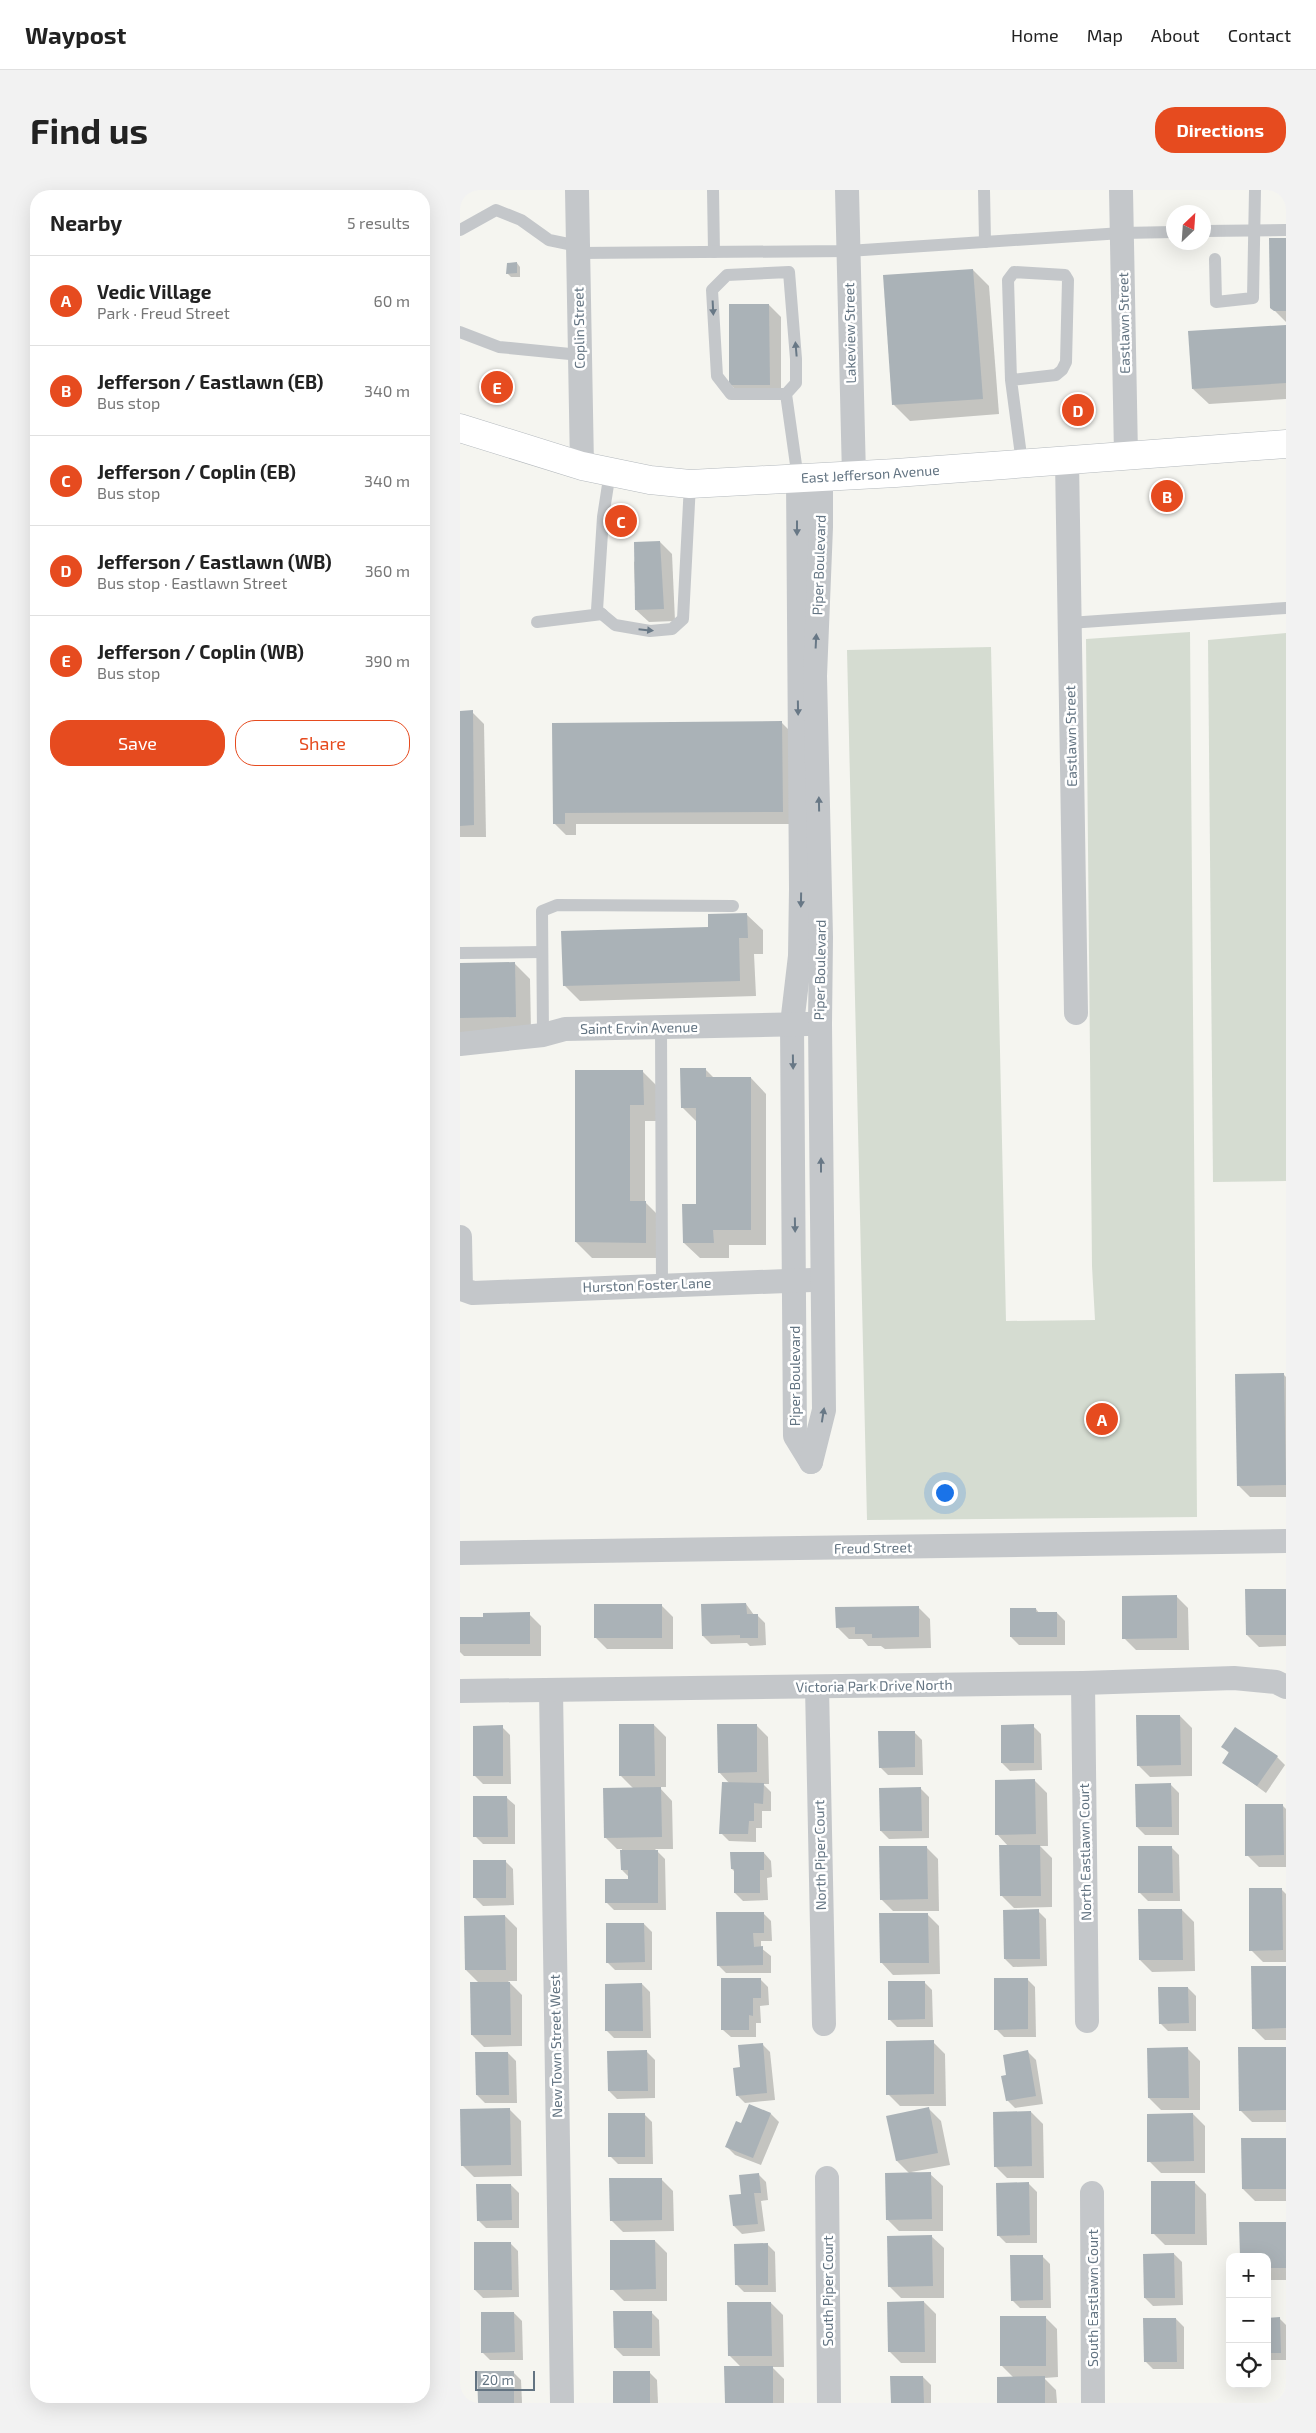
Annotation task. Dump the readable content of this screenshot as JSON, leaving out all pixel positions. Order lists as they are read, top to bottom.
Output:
{
  "streets": {
    "main road": ["East Jefferson Avenue"],
    "street": [
      "Eastlawn Street",
      "Coplin Street",
      "Lakeview Street",
      "Piper Boulevard",
      "Saint Ervin Avenue",
      "Hurston Foster Lane",
      "Freud Street",
      "Victoria Park Drive North",
      "North Eastlawn Court",
      "North Piper Court",
      "New Town Street West",
      "South Piper Court",
      "South Eastlawn Court"
    ]
  },
  "crossings": [
    ["Eastlawn Street", "East Jefferson Avenue"],
    ["Coplin Street", "East Jefferson Avenue"],
    ["Lakeview Street", "East Jefferson Avenue"],
    ["East Jefferson Avenue", "Piper Boulevard"],
    ["Piper Boulevard", "Saint Ervin Avenue"],
    ["Piper Boulevard", "Hurston Foster Lane"],
    ["Victoria Park Drive North", "North Eastlawn Court"],
    ["Victoria Park Drive North", "North Piper Court"],
    ["Victoria Park Drive North", "New Town Street West"]
  ],
  "scale_bar": "20 m",
  "north": "top right",
  "page": {
    "header": "Waypost",
    "nav": [
      "Home",
      "Map",
      "About",
      "Contact"
    ],
    "buttons": [
      "Directions",
      ["Save", "Share"]
    ],
    "title": "Find us",
    "heading": ["Nearby", "5 results"],
    "list": [
      {
        "mark": "A",
        "name": "Vedic Village",
        "note": "Park · Freud Street",
        "value": "60 m"
      },
      {
        "mark": "B",
        "name": "Jefferson / Eastlawn (EB)",
        "note": "Bus stop",
        "value": "340 m"
      },
      {
        "mark": "C",
        "name": "Jefferson / Coplin (EB)",
        "note": "Bus stop",
        "value": "340 m"
      },
      {
        "mark": "D",
        "name": "Jefferson / Eastlawn (WB)",
        "note": "Bus stop · Eastlawn Street",
        "value": "360 m"
      },
      {
        "mark": "E",
        "name": "Jefferson / Coplin (WB)",
        "note": "Bus stop",
        "value": "390 m"
      }
    ],
    "pins": [
      "E",
      "D",
      "B",
      "C",
      "A"
    ],
    "map_buttons": ["+", "−"],
    "scale": "20 m"
  }
}
